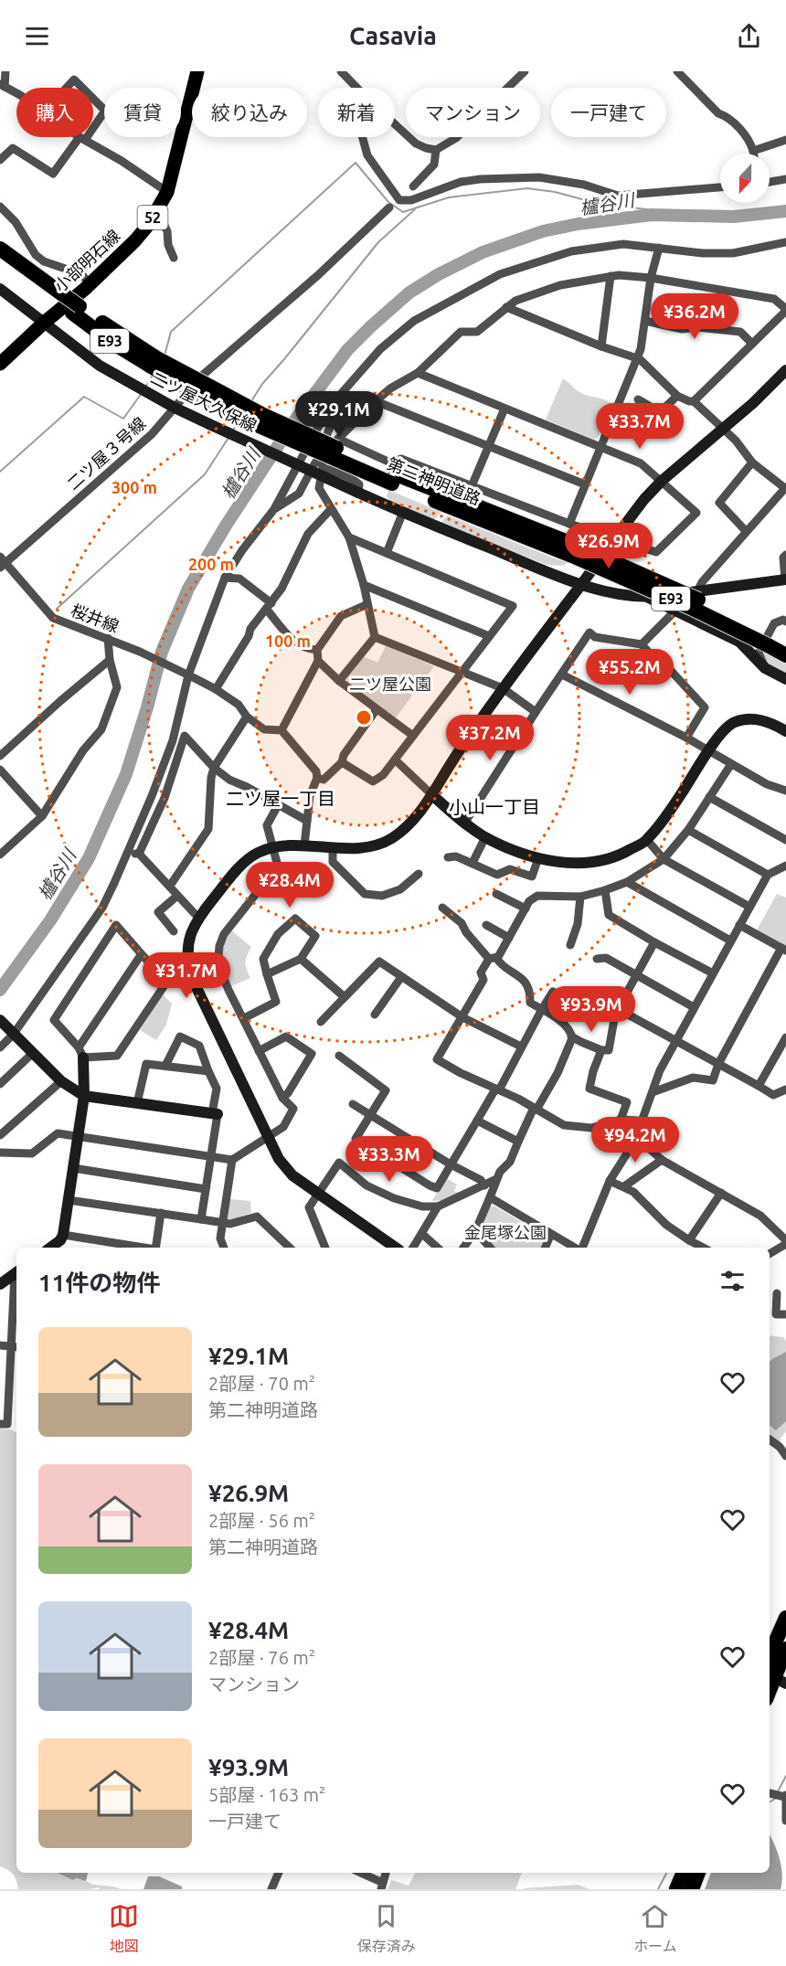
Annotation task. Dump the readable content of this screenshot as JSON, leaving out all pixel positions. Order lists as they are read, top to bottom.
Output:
{
  "streets": {
    "highway": ["E93", "第二神明道路"],
    "main road": ["52", "小部明石線"],
    "street": ["二ツ屋大久保線", "二ツ屋３号線", "桜井線"]
  },
  "crossings": [
    ["小部明石線", "二ツ屋大久保線"],
    ["二ツ屋大久保線", "二ツ屋３号線"],
    ["二ツ屋３号線", "桜井線"]
  ],
  "districts": ["二ツ屋一丁目", "小山一丁目"],
  "water": ["櫨谷川"],
  "parks": ["二ツ屋公園", "金尾塚公園"],
  "north": "bottom",
  "page": {
    "header": "Casavia",
    "chip": [
      "購入",
      "賃貸",
      "絞り込み",
      "新着",
      "マンション",
      "一戸建て"
    ],
    "price": [
      "¥36.2M",
      "¥29.1M",
      "¥33.7M",
      "¥26.9M",
      "¥55.2M",
      "¥37.2M",
      "¥28.4M",
      "¥31.7M",
      "¥93.9M",
      "¥94.2M",
      "¥33.3M"
    ],
    "heading": "11件の物件",
    "list": [
      {
        "name": "¥29.1M",
        "note": "2部屋 · 70 m² · 第二神明道路"
      },
      {
        "name": "¥26.9M",
        "note": "2部屋 · 56 m² · 第二神明道路"
      },
      {
        "name": "¥28.4M",
        "note": "2部屋 · 76 m² · マンション"
      },
      {
        "name": "¥93.9M",
        "note": "5部屋 · 163 m² · 一戸建て"
      }
    ],
    "tabs": ["地図", "保存済み", "ホーム"]
  },
  "rings": ["300 m", "200 m", "100 m"]
}
